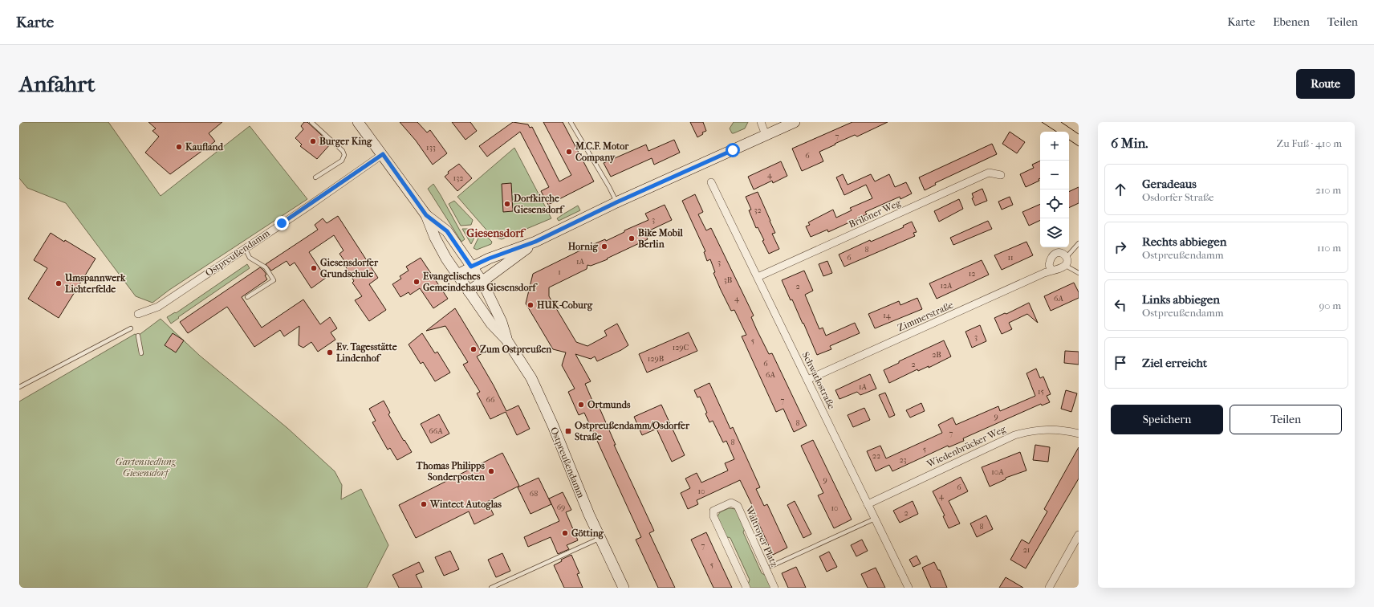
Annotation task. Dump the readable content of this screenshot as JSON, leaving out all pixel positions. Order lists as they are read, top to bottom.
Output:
{
  "streets": {
    "main road": ["Ostpreußendamm"],
    "street": [
      "Briloner Weg",
      "Zimmerstraße",
      "Schwatlostraße",
      "Wiedenbrücker Weg",
      "Waltroper Platz"
    ]
  },
  "crossings": [
    ["Briloner Weg", "Schwatlostraße"],
    ["Zimmerstraße", "Schwatlostraße"],
    ["Schwatlostraße", "Wiedenbrücker Weg"]
  ],
  "districts": ["Giesensdorf"],
  "parks": ["Gartensiedlung Giesensdorf"],
  "places": {
    "other": [
      "Burger King",
      "Kaufland",
      "M.C.F. Motor Company",
      "Dorfkirche Giesensdorf",
      "Bike Mobil Berlin",
      "Hornig",
      "Giesensdorfer Grundschule",
      "Evangelisches Gemeindehaus Giesensdorf",
      "Umspannwerk Lichterfelde",
      "HUK-Coburg",
      "Zum Ostpreußen",
      "Ev. Tagesstätte Lindenhof",
      "Ortmunds",
      "Thomas Philipps Sonderposten",
      "Wintect Autoglas",
      "Götting"
    ],
    "transit": ["Ostpreußendamm/Osdorfer Straße"]
  },
  "house_numbers": [
    "7",
    "133",
    "6",
    "4",
    "132",
    "32",
    "3",
    "8",
    "6",
    "11",
    "1A",
    "3",
    "1",
    "12",
    "3B",
    "12A",
    "2",
    "4",
    "6A",
    "14",
    "3",
    "5",
    "129C",
    "2B",
    "129B",
    "6",
    "2",
    "6A",
    "1A",
    "15",
    "66",
    "7",
    "9",
    "8",
    "66A",
    "7",
    "8",
    "5",
    "22",
    "23",
    "10A",
    "9",
    "6",
    "10",
    "68",
    "4",
    "69",
    "10",
    "2",
    "8",
    "7",
    "21",
    "5"
  ],
  "page": {
    "header": "Karte",
    "nav": ["Karte", "Ebenen", "Teilen"],
    "buttons": [
      "Route",
      ["Speichern", "Teilen"]
    ],
    "title": "Anfahrt",
    "heading": ["6 Min.", "Zu Fuß · 410 m"],
    "map_buttons": ["+", "−"],
    "list": [
      ["Geradeaus", "Osdorfer Straße", "210 m"],
      ["Rechts abbiegen", "Ostpreußendamm", "110 m"],
      ["Links abbiegen", "Ostpreußendamm", "90 m"],
      "Ziel erreicht"
    ]
  }
}
